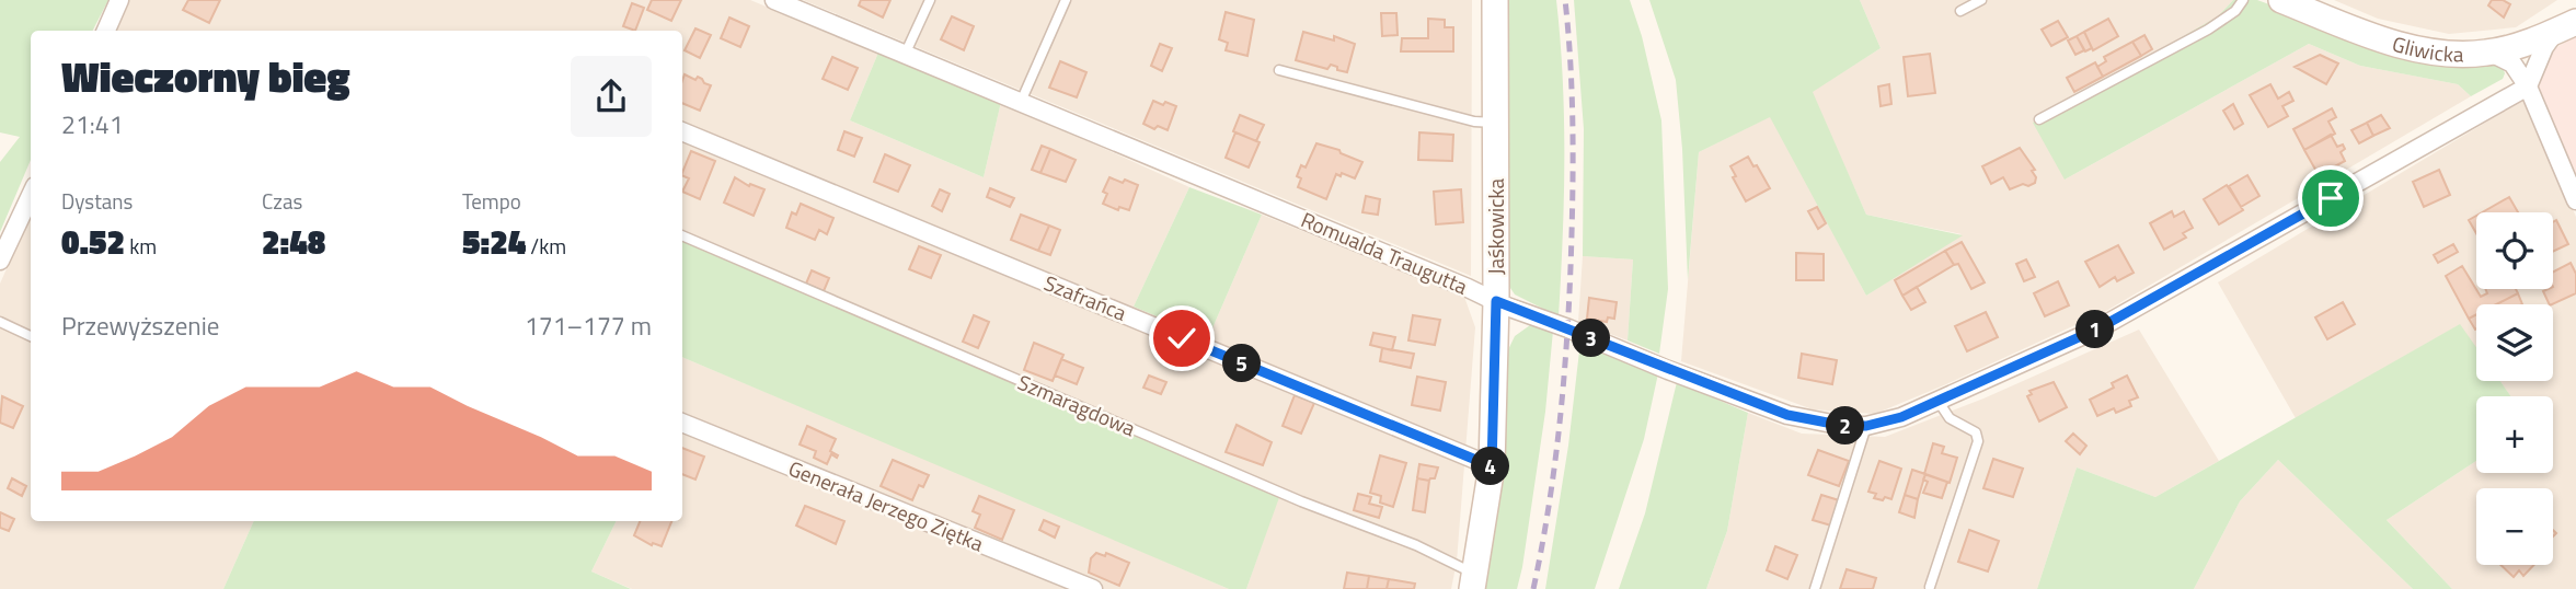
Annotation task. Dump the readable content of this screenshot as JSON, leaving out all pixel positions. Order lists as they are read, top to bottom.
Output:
{
  "streets": {
    "street": [
      "Gliwicka",
      "Jaśkowicka",
      "Romualda Traugutta",
      "Szafrańca",
      "Generała Jerzego Ziętka"
    ],
    "lane": ["Szmaragdowa"]
  },
  "crossings": [
    ["Jaśkowicka", "Romualda Traugutta"],
    ["Jaśkowicka", "Szafrańca"],
    ["Jaśkowicka", "Szmaragdowa"]
  ],
  "page": {
    "heading": ["Wieczorny bieg", "21:41"],
    "stats": [
      ["Dystans", "0.52 km"],
      ["Czas", "2:48"],
      ["Tempo", "5:24 /km"]
    ],
    "map_buttons": ["+", "−"],
    "chart": ["Przewyższenie", "171–177 m"],
    "pins": [
      "1",
      "3",
      "5",
      "2",
      "4"
    ]
  }
}
